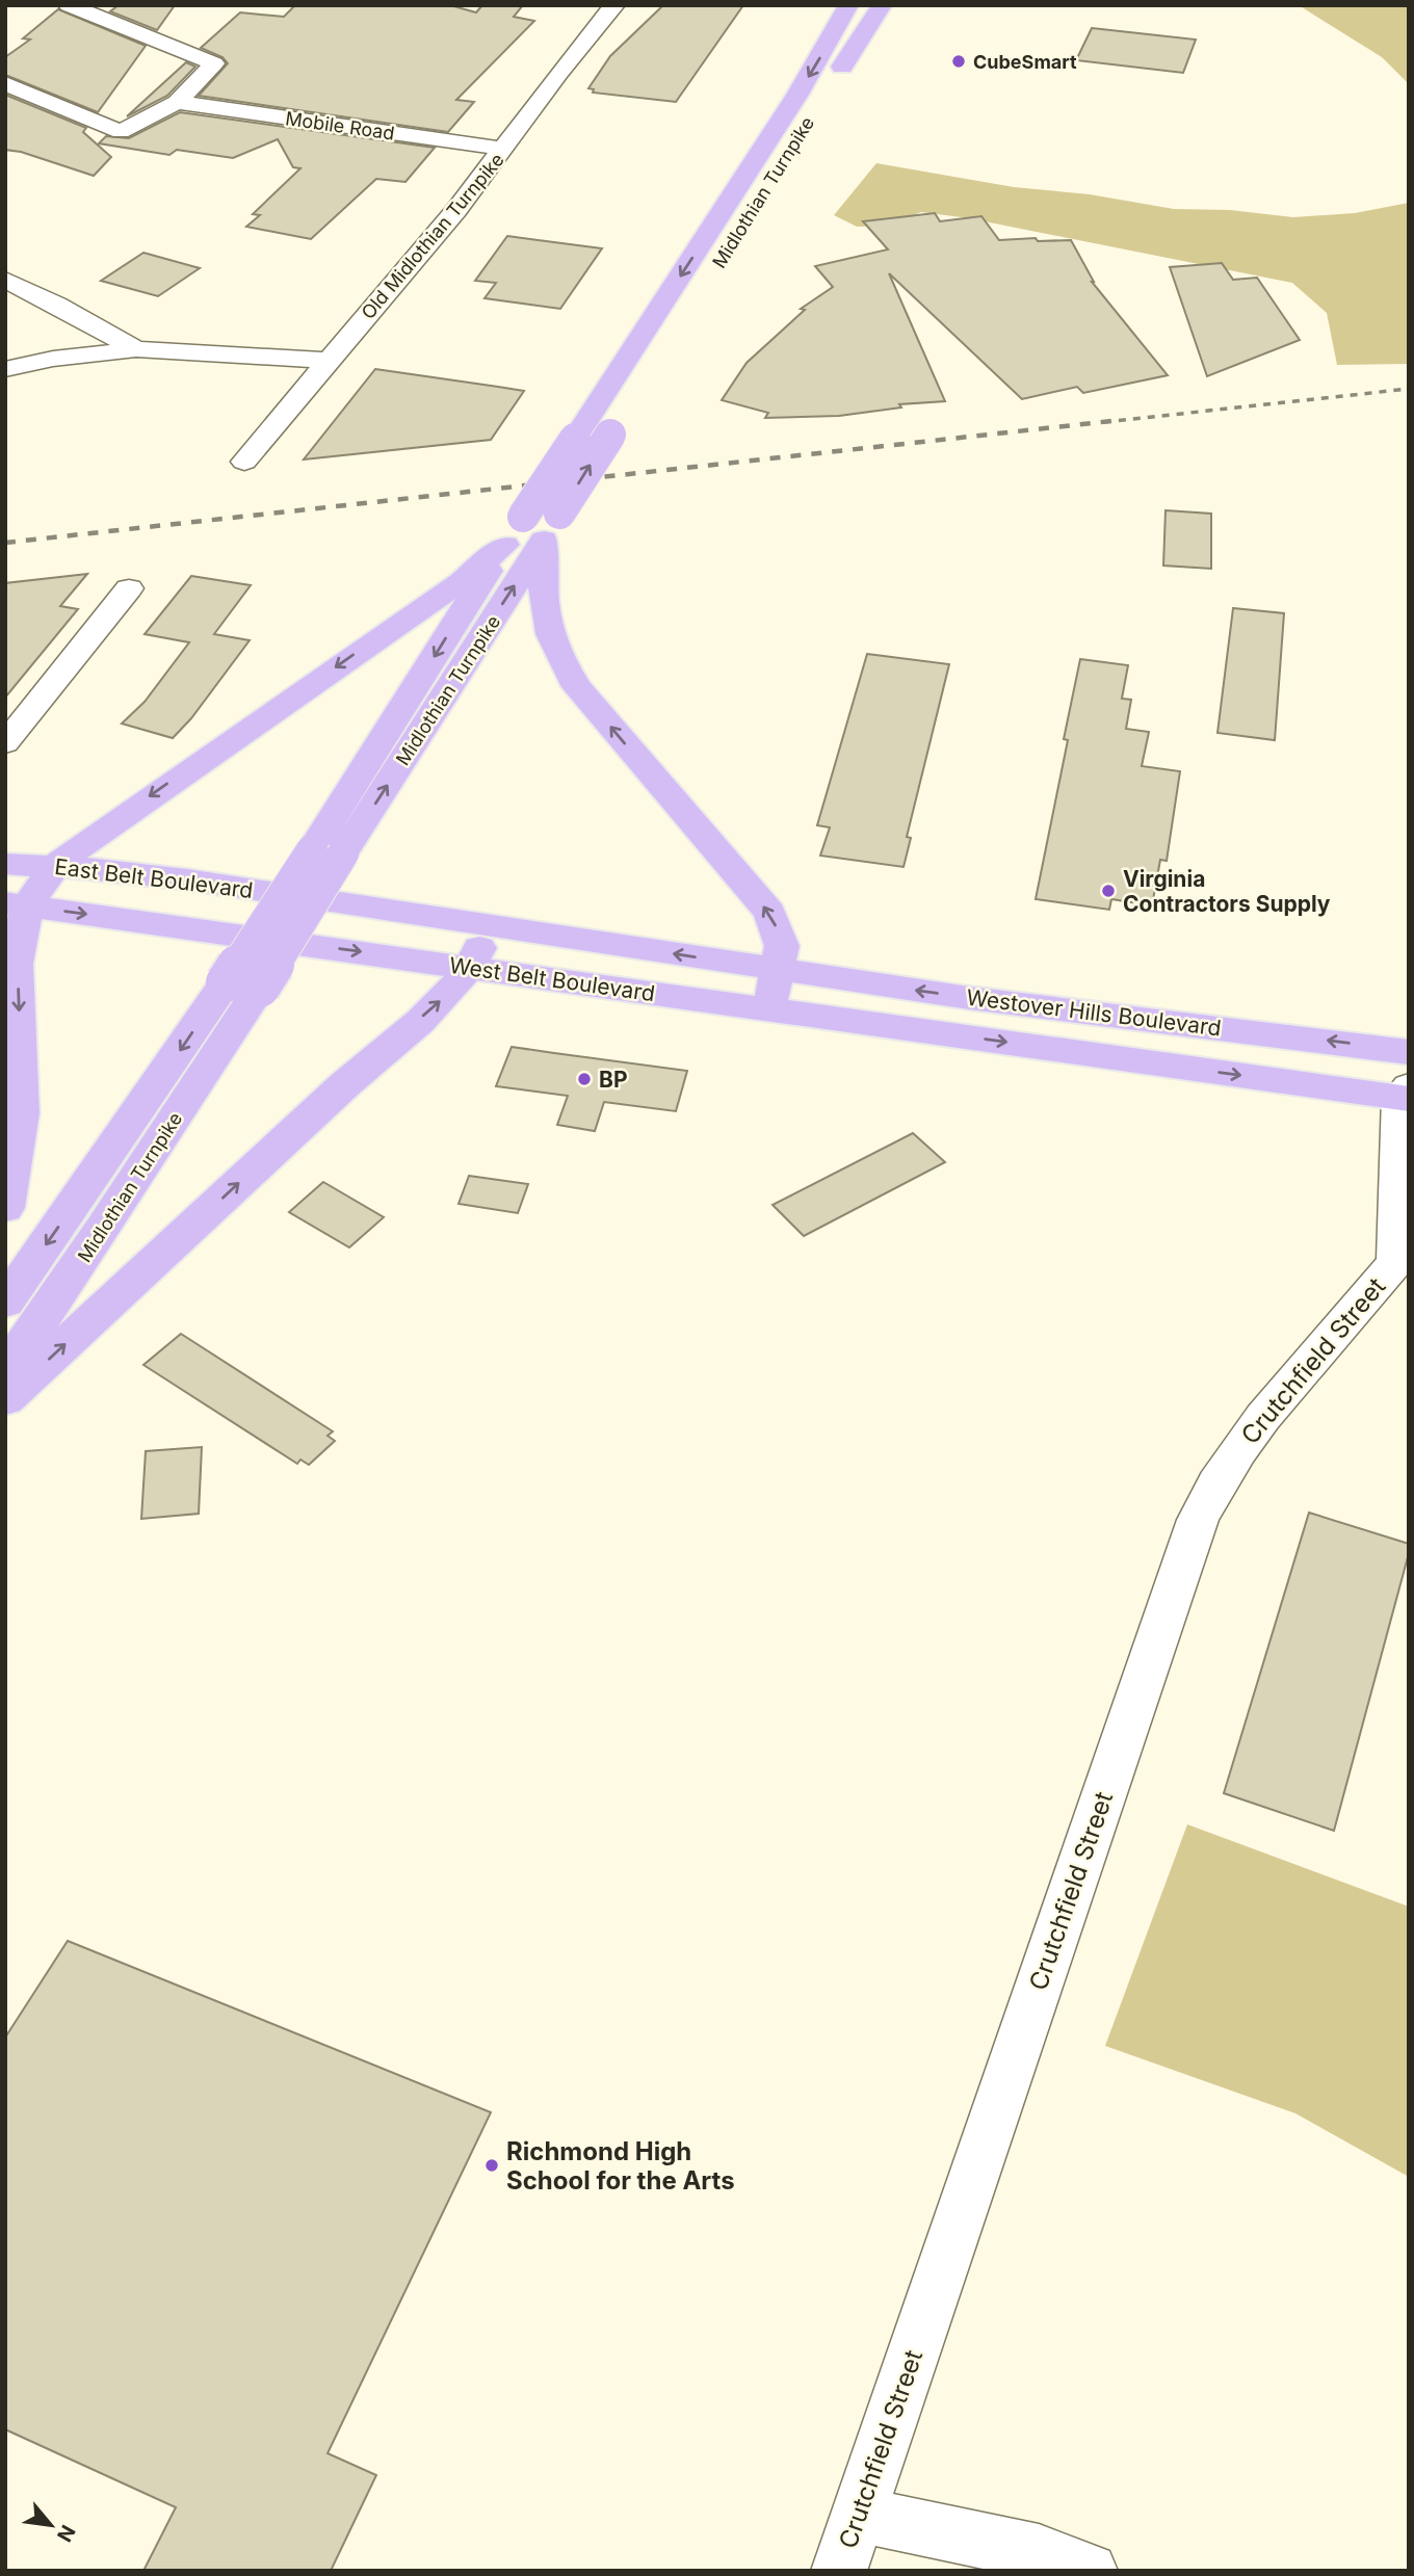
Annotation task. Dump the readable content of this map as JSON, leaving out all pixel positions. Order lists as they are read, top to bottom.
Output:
{
  "streets": {
    "main road": [
      "Midlothian Turnpike",
      "East Belt Boulevard",
      "West Belt Boulevard",
      "Westover Hills Boulevard"
    ],
    "street": ["Mobile Road", "Old Midlothian Turnpike", "Crutchfield Street"]
  },
  "crossings": [
    ["Mobile Road", "Old Midlothian Turnpike"],
    ["East Belt Boulevard", "West Belt Boulevard"],
    ["West Belt Boulevard", "Westover Hills Boulevard"],
    ["Westover Hills Boulevard", "Crutchfield Street"]
  ],
  "places": [
    "CubeSmart",
    "Virginia Contractors Supply",
    "BP",
    "Richmond High School for the Arts"
  ],
  "north": "bottom right"
}
